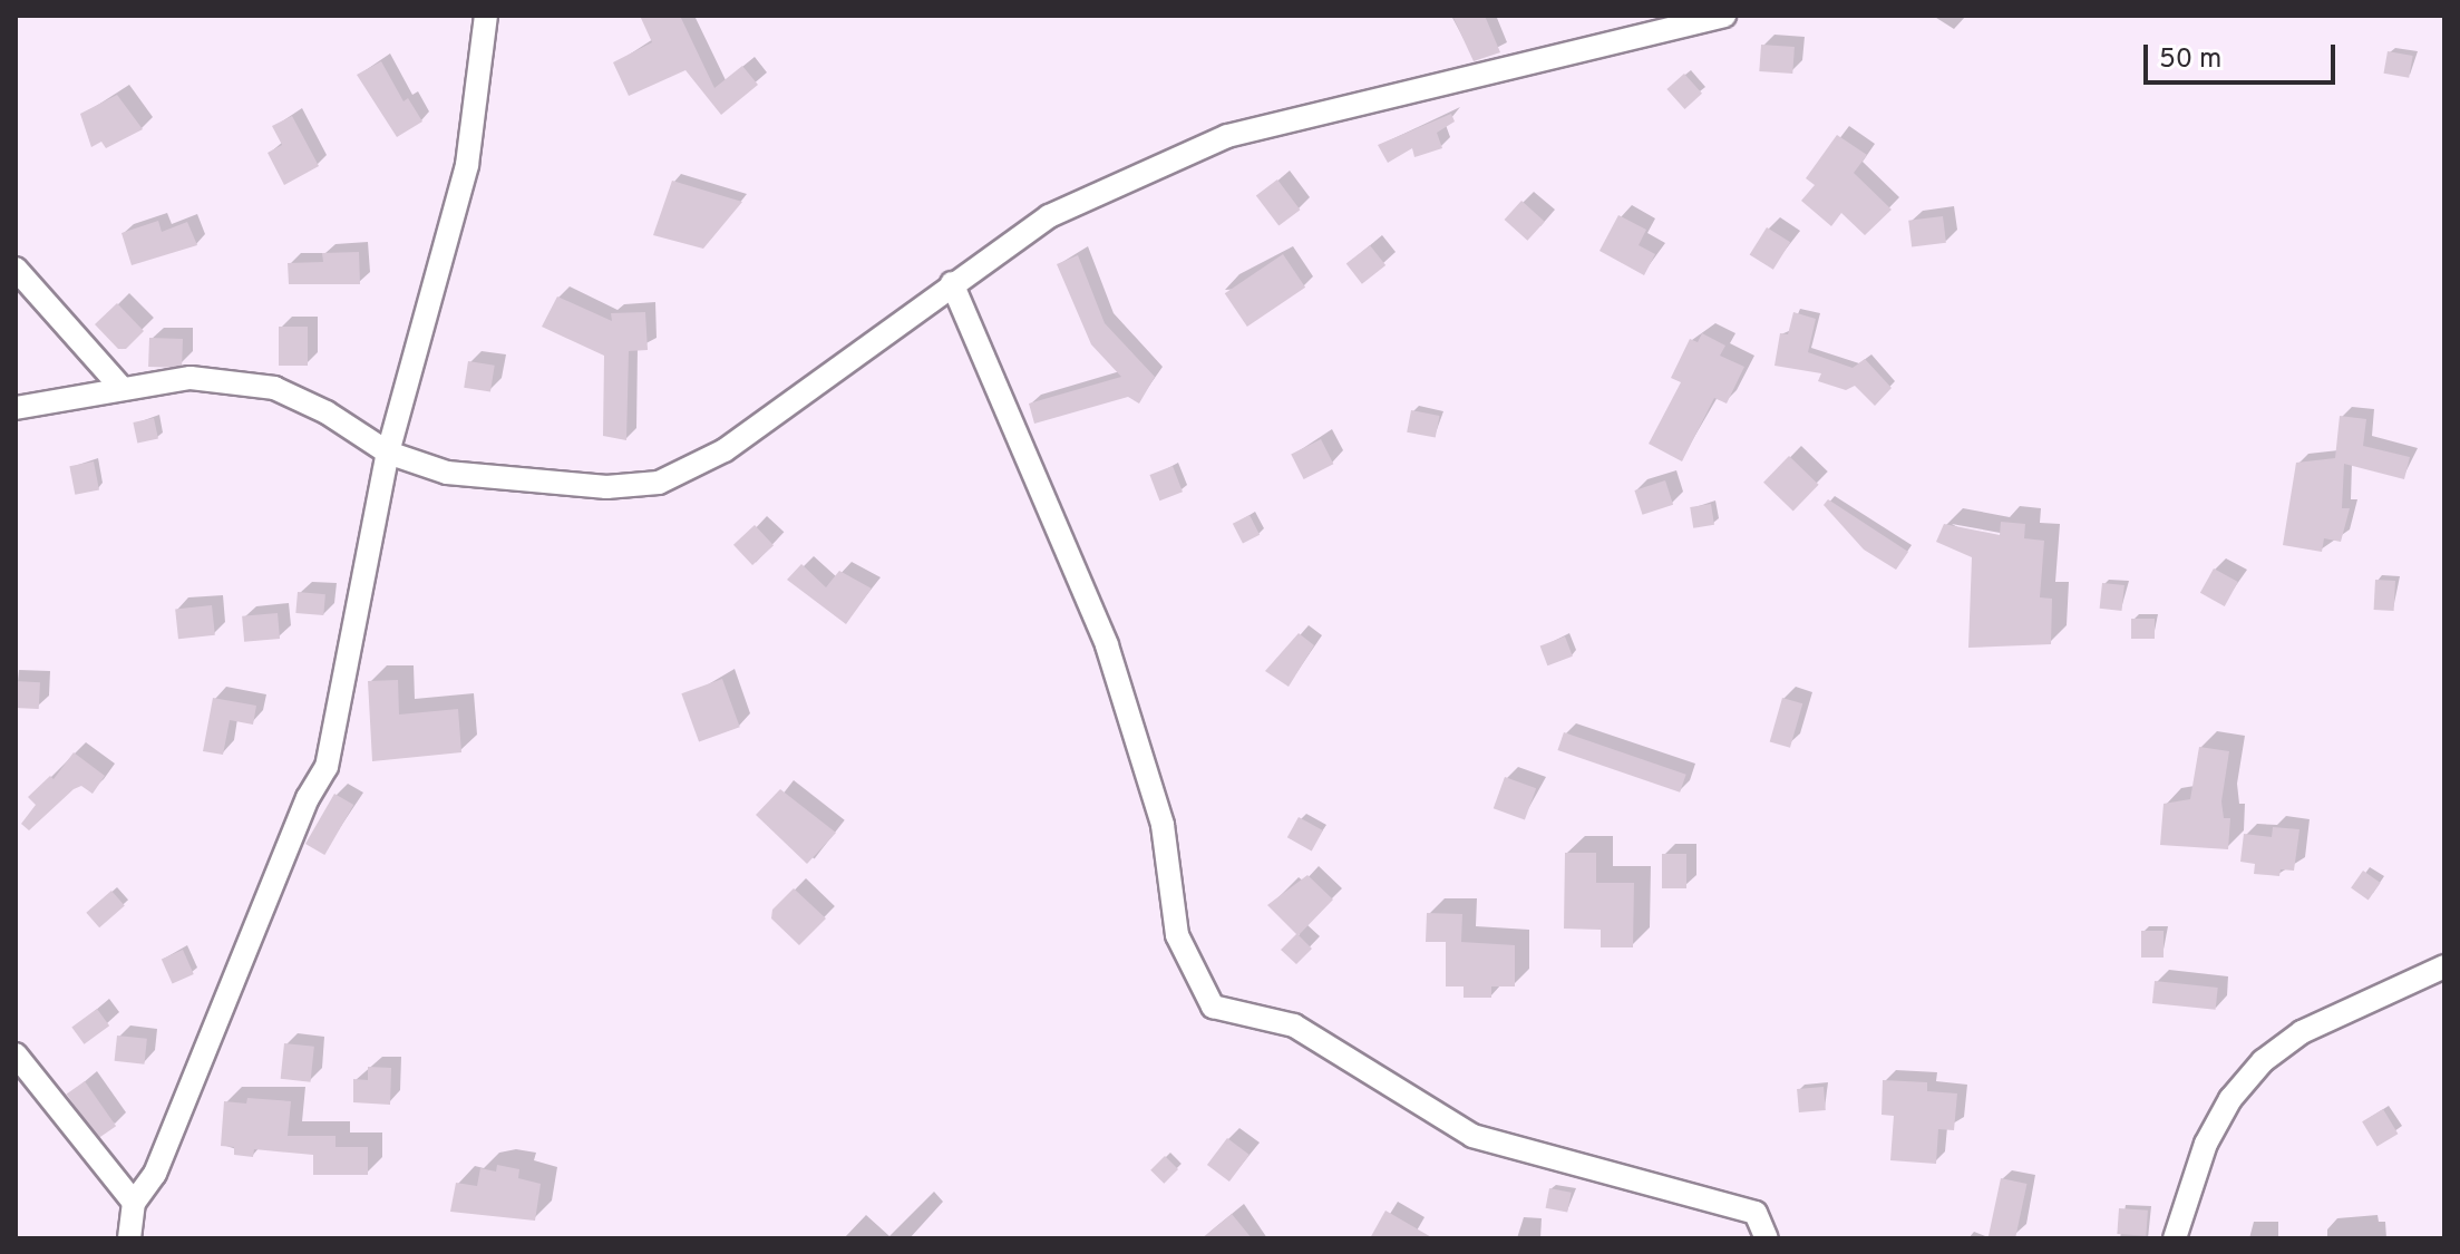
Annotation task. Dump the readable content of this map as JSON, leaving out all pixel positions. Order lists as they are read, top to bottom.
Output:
{
  "scale_bar": "50 m"
}
